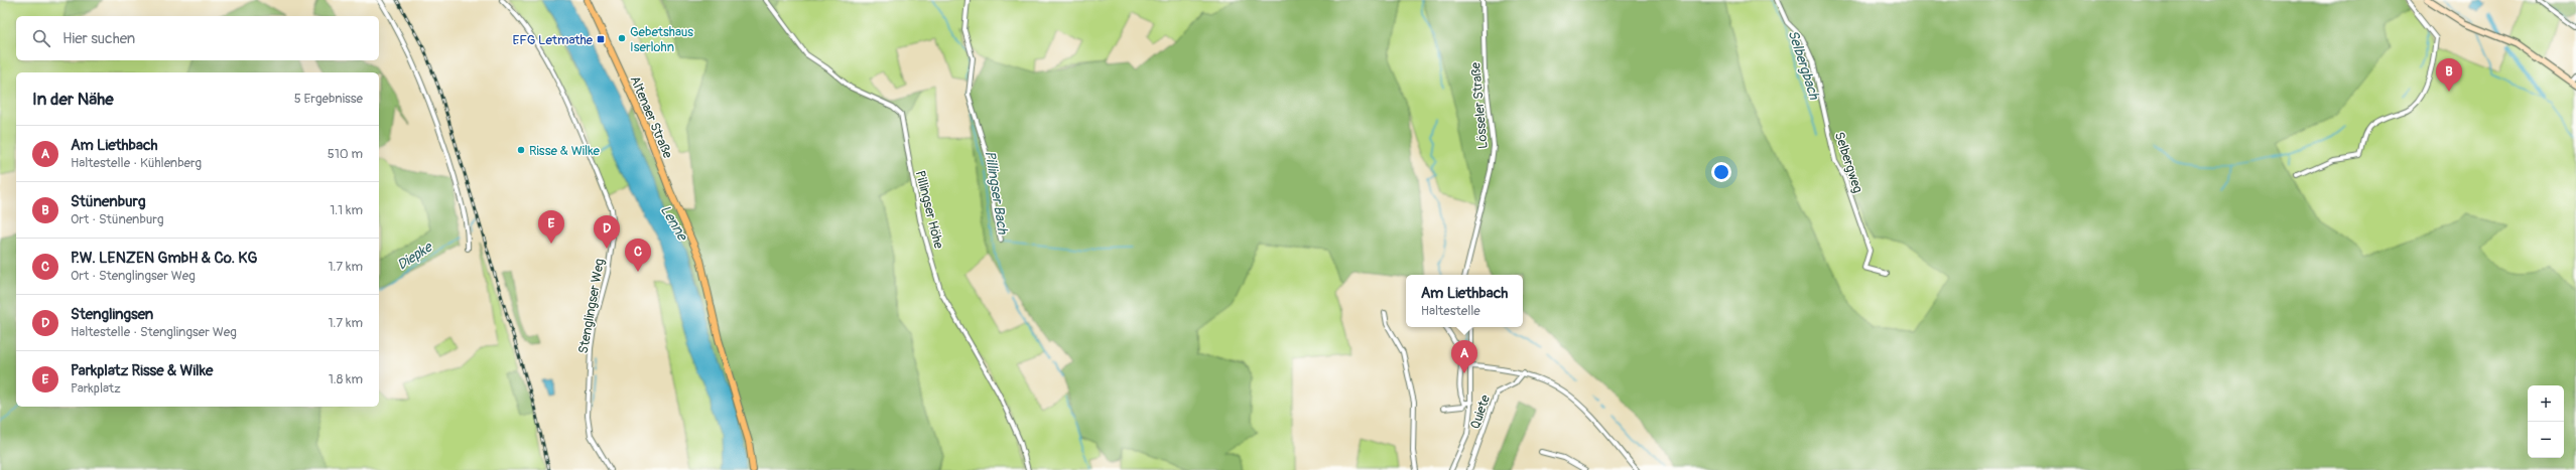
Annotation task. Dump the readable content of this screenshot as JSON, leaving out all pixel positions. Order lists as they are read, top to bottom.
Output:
{
  "streets": {
    "main road": ["Altenaer Straße"],
    "street": [
      "Lösseler Straße",
      "Selbergweg",
      "Pillingser Höhe",
      "Stenglingser Weg",
      "Quiete"
    ]
  },
  "water": [
    "Selbergbach",
    "Pillingser Bach",
    "Lenne",
    "Diepke"
  ],
  "places": {
    "other": ["Gebetshaus Iserlohn", "Risse & Wilke"],
    "transit": ["EFG Letmathe"]
  },
  "page": {
    "search": "Hier suchen",
    "pins": [
      "B",
      "E",
      "D",
      "C",
      "A"
    ],
    "heading": ["In der Nähe", "5 Ergebnisse"],
    "list": [
      {
        "mark": "A",
        "name": "Am Liethbach",
        "note": "Haltestelle · Kühlenberg",
        "value": "510 m"
      },
      {
        "mark": "B",
        "name": "Stünenburg",
        "note": "Ort · Stünenburg",
        "value": "1.1 km"
      },
      {
        "mark": "C",
        "name": "P.W. LENZEN GmbH & Co. KG",
        "note": "Ort · Stenglingser Weg",
        "value": "1.7 km"
      },
      {
        "mark": "D",
        "name": "Stenglingsen",
        "note": "Haltestelle · Stenglingser Weg",
        "value": "1.7 km"
      },
      {
        "mark": "E",
        "name": "Parkplatz Risse & Wilke",
        "note": "Parkplatz",
        "value": "1.8 km"
      }
    ],
    "popup": ["Am Liethbach", "Haltestelle"],
    "map_buttons": ["+", "−"]
  }
}
